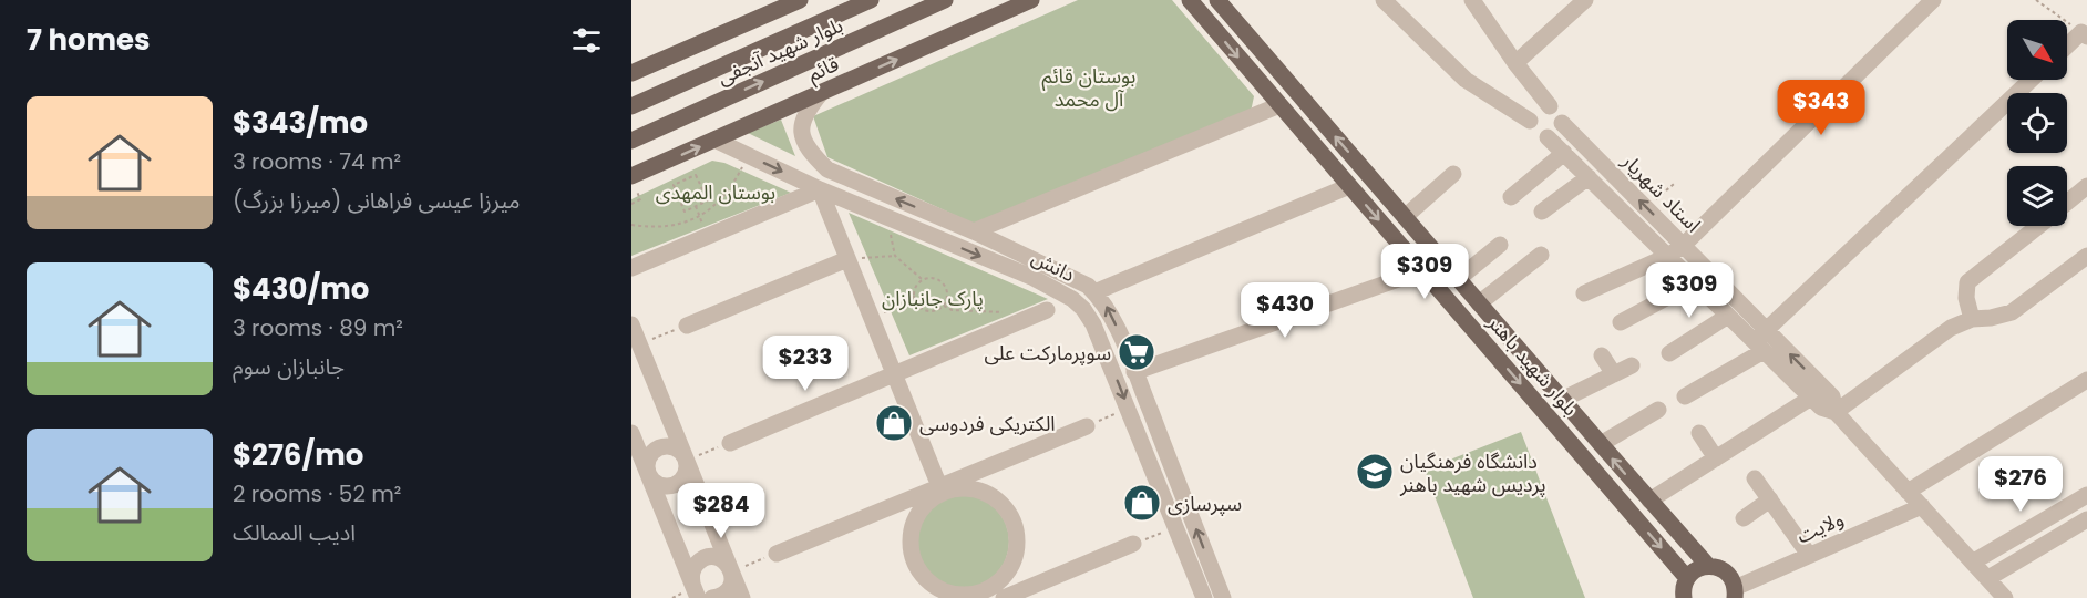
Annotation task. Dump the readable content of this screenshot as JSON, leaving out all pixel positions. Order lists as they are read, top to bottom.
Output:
{
  "streets": {
    "main road": ["بلوار شهید آنجفی", "قائم", "بلوار شهید باهنر"],
    "street": ["استاد شهریار", "دانش", "ولایت"]
  },
  "crossings": [
    ["قائم", "دانش"],
    ["استاد شهریار", "ولایت"],
    ["بلوار شهید باهنر", "ولایت"]
  ],
  "one_way": ["قائم"],
  "parks": ["بوستان قائم آل محمد", "بوستان المهدی", "پارک جانبازان"],
  "places": {
    "supermarket": ["سوپرمارکت علی"],
    "shop": ["الکتریکی فردوسی", "سپرسازی"],
    "school or university": ["دانشگاه فرهنگیان پردیس شهید باهنر"]
  },
  "north": "bottom right",
  "page": {
    "heading": "7 homes",
    "list": [
      {
        "name": "$343/mo",
        "note": "3 rooms · 74 m² · میرزا عیسی فراهانی (میرزا بزرگ)"
      },
      {
        "name": "$430/mo",
        "note": "3 rooms · 89 m² · جانبازان سوم"
      },
      {
        "name": "$276/mo",
        "note": "2 rooms · 52 m² · ادیب الممالک"
      }
    ],
    "price": [
      "$343",
      "$309",
      "$309",
      "$430",
      "$233",
      "$276",
      "$284"
    ]
  }
}
